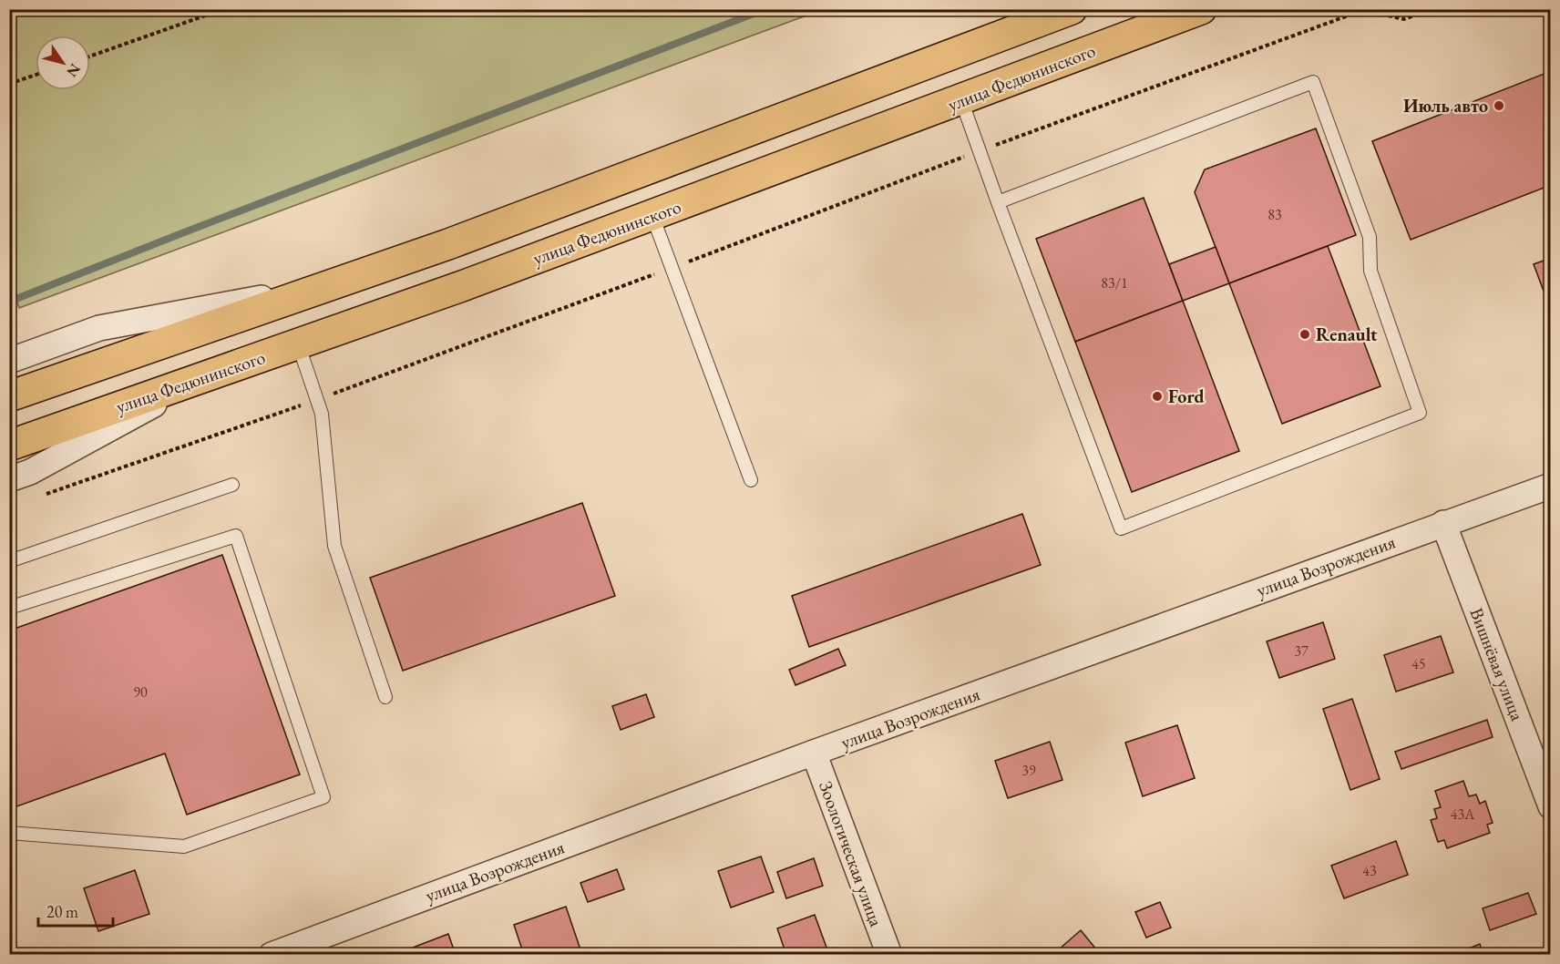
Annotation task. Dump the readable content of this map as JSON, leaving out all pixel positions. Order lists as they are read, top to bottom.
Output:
{
  "streets": {
    "highway": ["улица Федюнинского"],
    "street": ["улица Возрождения", "Вишнёвая улица", "Зоологическая улица"]
  },
  "crossings": [
    ["улица Возрождения", "Вишнёвая улица"],
    ["улица Возрождения", "Зоологическая улица"]
  ],
  "places": ["Июль авто", "Renault", "Ford"],
  "house_numbers": [
    "83",
    "83/1",
    "37",
    "45",
    "90",
    "39",
    "43А",
    "43"
  ],
  "scale_bar": "20 m",
  "north": "bottom right"
}
